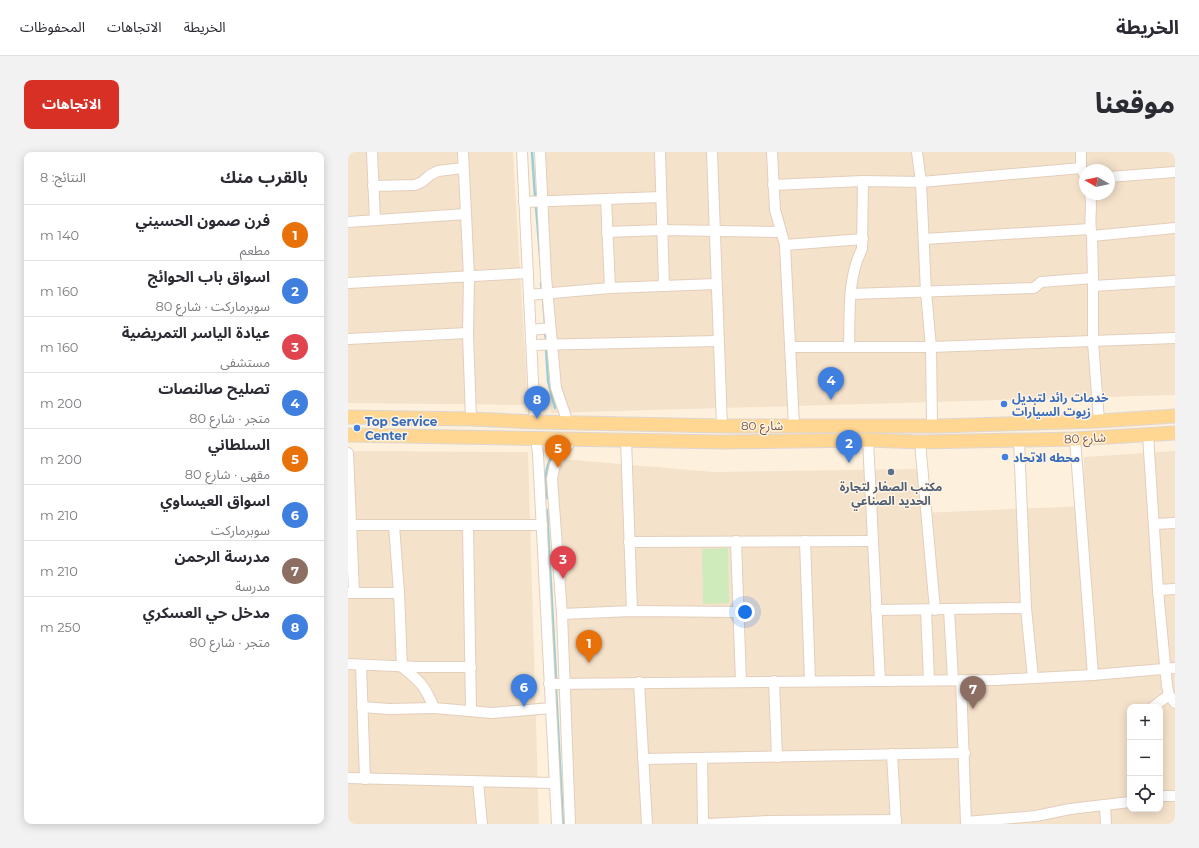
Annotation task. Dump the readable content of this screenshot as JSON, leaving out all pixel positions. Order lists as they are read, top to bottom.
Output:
{
  "streets": {
    "main road": ["شارع 80"]
  },
  "places": [
    "خدمات رائد لتبديل زيوت السيارات",
    "Top Service Center",
    "محطه الاتحاد",
    "مكتب الصفار لتجارة الحديد الصناعي"
  ],
  "north": "left",
  "page": {
    "header": "الخريطة",
    "nav": ["الخريطة", "الاتجاهات", "المحفوظات"],
    "title": "موقعنا",
    "buttons": "الاتجاهات",
    "heading": ["بالقرب منك", "النتائج: 8"],
    "list": [
      {
        "mark": "1",
        "name": "فرن صمون الحسيني",
        "note": "مطعم",
        "value": "140 m"
      },
      {
        "mark": "2",
        "name": "اسواق باب الحوائج",
        "note": "سوبرماركت · شارع 80",
        "value": "160 m"
      },
      {
        "mark": "3",
        "name": "عيادة الياسر التمريضية",
        "note": "مستشفى",
        "value": "160 m"
      },
      {
        "mark": "4",
        "name": "تصليح صالنصات",
        "note": "متجر · شارع 80",
        "value": "200 m"
      },
      {
        "mark": "5",
        "name": "السلطاني",
        "note": "مقهى · شارع 80",
        "value": "200 m"
      },
      {
        "mark": "6",
        "name": "اسواق العيساوي",
        "note": "سوبرماركت",
        "value": "210 m"
      },
      {
        "mark": "7",
        "name": "مدرسة الرحمن",
        "note": "مدرسة",
        "value": "210 m"
      },
      {
        "mark": "8",
        "name": "مدخل حي العسكري",
        "note": "متجر · شارع 80",
        "value": "250 m"
      }
    ],
    "pins": [
      "4",
      "8",
      "2",
      "5",
      "3",
      "1",
      "6",
      "7"
    ],
    "map_buttons": ["+", "−"]
  }
}
